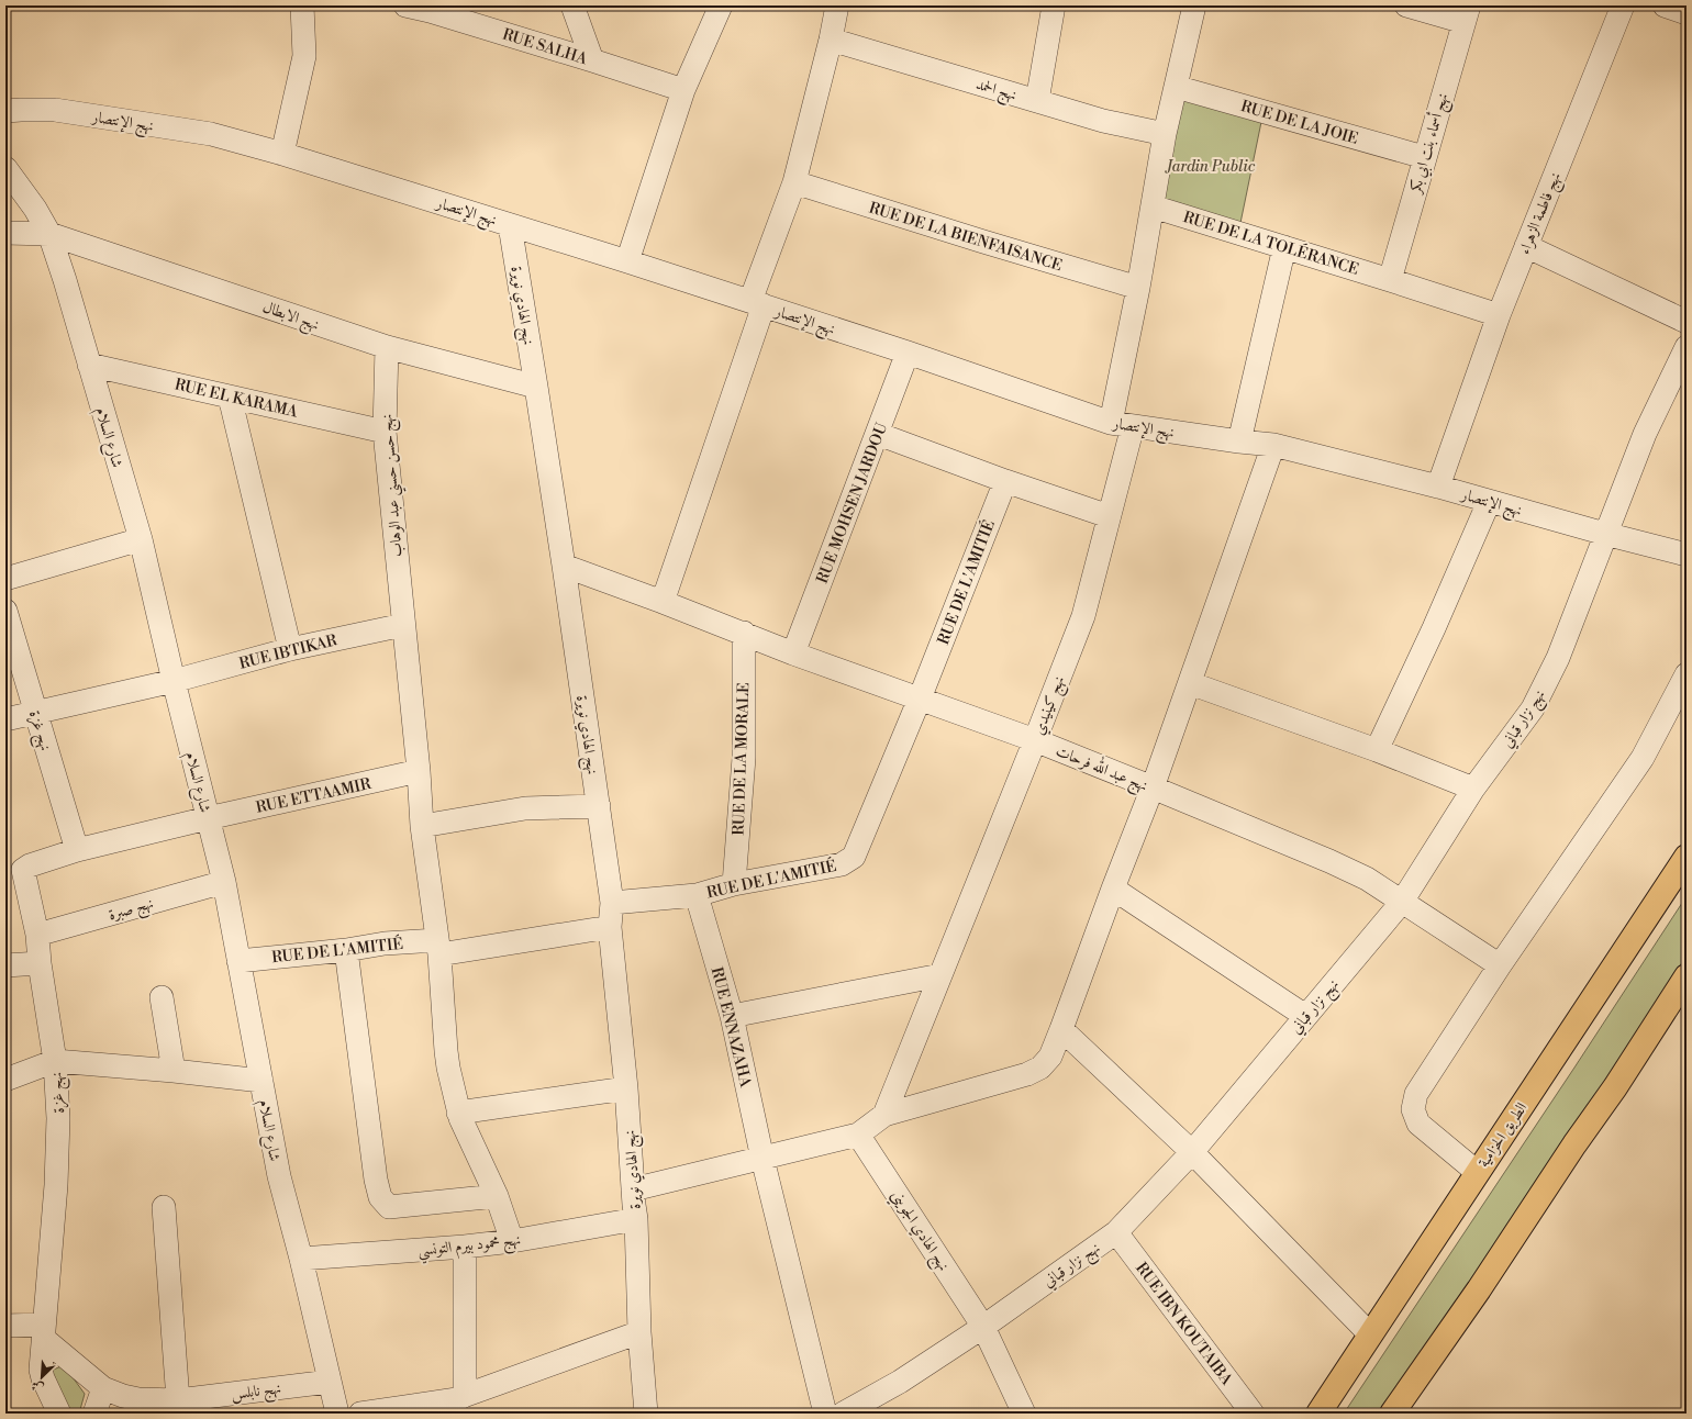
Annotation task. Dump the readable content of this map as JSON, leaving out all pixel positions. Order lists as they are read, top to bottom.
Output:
{
  "streets": {
    "highway": ["الطريق الحزامية"],
    "street": [
      "RUE SALHA",
      "نهج الحمد",
      "نهج الإنتصار",
      "RUE DE LA JOIE",
      "نهج أسماء بنت ابي بكر",
      "نهج فاطمة الزهراء",
      "RUE DE LA BIENFAISANCE",
      "RUE DE LA TOLÉRANCE",
      "نهج الهادي نويرة",
      "نهج الابطال",
      "RUE EL KARAMA",
      "شارع السلام",
      "نهج حسن حسني عبد الوهاب",
      "RUE MOHSEN JARDOU",
      "RUE DE L'AMITIÉ",
      "RUE IBTIKAR",
      "نهج كينيدي",
      "نهج نزار قباني",
      "نهج غزة",
      "RUE DE LA MORALE",
      "نهج عبد الله فرحات",
      "RUE ETTAAMIR",
      "نهج صبرة",
      "RUE ENNAZAHA",
      "نهج الهادي الجويني",
      "نهج محمود بيرم التونسي",
      "RUE IBN KOUTAIBA",
      "نهج نابلس"
    ]
  },
  "crossings": [
    ["نهج الحمد", "نهج كينيدي"],
    ["نهج الإنتصار", "نهج فاطمة الزهراء"],
    ["نهج الإنتصار", "نهج الهادي نويرة"],
    ["نهج الإنتصار", "RUE MOHSEN JARDOU"],
    ["نهج الإنتصار", "نهج كينيدي"],
    ["نهج الإنتصار", "نهج نزار قباني"],
    ["RUE DE LA JOIE", "نهج أسماء بنت ابي بكر"],
    ["RUE DE LA JOIE", "نهج كينيدي"],
    ["نهج أسماء بنت ابي بكر", "RUE DE LA TOLÉRANCE"],
    ["RUE DE LA BIENFAISANCE", "نهج كينيدي"],
    ["RUE DE LA TOLÉRANCE", "نهج كينيدي"],
    ["نهج الهادي نويرة", "نهج الابطال"],
    ["نهج الهادي نويرة", "RUE DE L'AMITIÉ"],
    ["نهج الهادي نويرة", "نهج عبد الله فرحات"],
    ["نهج الهادي نويرة", "نهج محمود بيرم التونسي"],
    ["نهج الابطال", "شارع السلام"],
    ["نهج الابطال", "نهج حسن حسني عبد الوهاب"],
    ["RUE EL KARAMA", "شارع السلام"],
    ["RUE EL KARAMA", "نهج حسن حسني عبد الوهاب"],
    ["شارع السلام", "RUE DE L'AMITIÉ"],
    ["شارع السلام", "RUE IBTIKAR"],
    ["شارع السلام", "RUE ETTAAMIR"],
    ["شارع السلام", "نهج صبرة"],
    ["شارع السلام", "نهج محمود بيرم التونسي"],
    ["شارع السلام", "نهج نابلس"],
    ["نهج حسن حسني عبد الوهاب", "RUE DE L'AMITIÉ"],
    ["نهج حسن حسني عبد الوهاب", "RUE IBTIKAR"],
    ["نهج حسن حسني عبد الوهاب", "RUE ETTAAMIR"],
    ["نهج حسن حسني عبد الوهاب", "نهج محمود بيرم التونسي"],
    ["RUE MOHSEN JARDOU", "نهج عبد الله فرحات"],
    ["RUE DE L'AMITIÉ", "RUE DE LA MORALE"],
    ["RUE DE L'AMITIÉ", "نهج عبد الله فرحات"],
    ["RUE DE L'AMITIÉ", "RUE ENNAZAHA"],
    ["RUE IBTIKAR", "نهج غزة"],
    ["نهج كينيدي", "نهج عبد الله فرحات"],
    ["نهج نزار قباني", "نهج عبد الله فرحات"],
    ["نهج نزار قباني", "نهج الهادي الجويني"],
    ["نهج نزار قباني", "RUE IBN KOUTAIBA"],
    ["نهج غزة", "RUE ETTAAMIR"],
    ["نهج غزة", "نهج صبرة"],
    ["نهج غزة", "نهج نابلس"],
    ["RUE DE LA MORALE", "نهج عبد الله فرحات"]
  ],
  "parks": ["Jardin Public"],
  "north": "bottom left"
}
